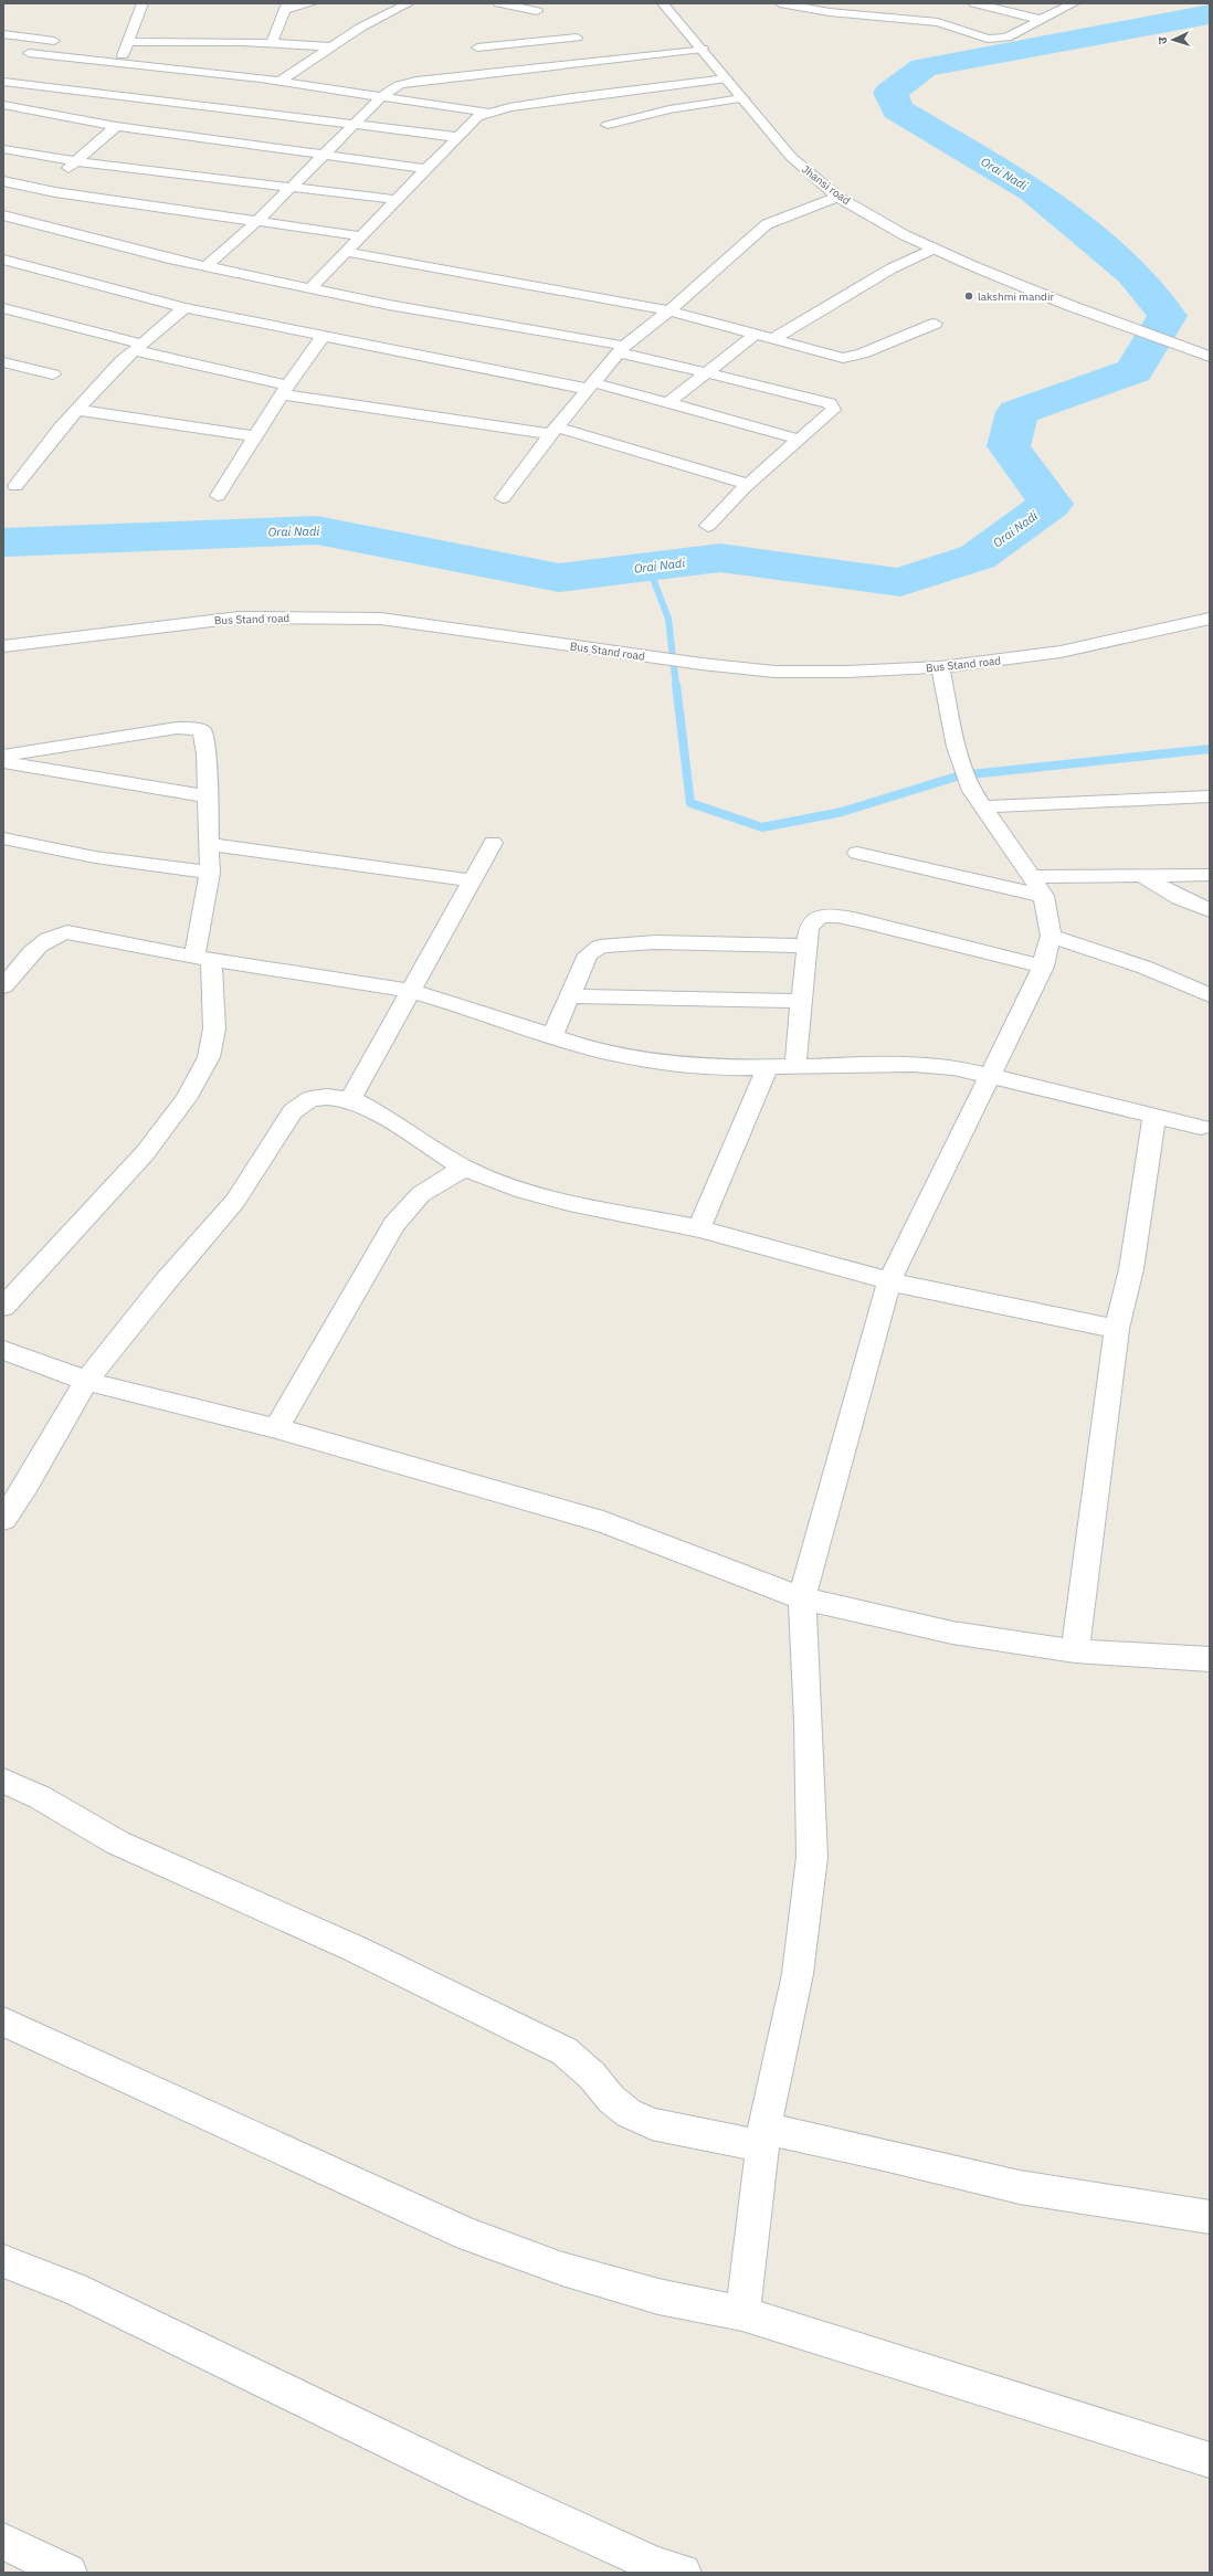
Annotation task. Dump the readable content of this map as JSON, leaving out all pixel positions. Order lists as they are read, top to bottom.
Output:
{
  "streets": {
    "street": ["Jhansi road", "Bus Stand road"]
  },
  "water": ["Orai Nadi"],
  "places": ["lakshmi mandir"],
  "north": "left"
}
